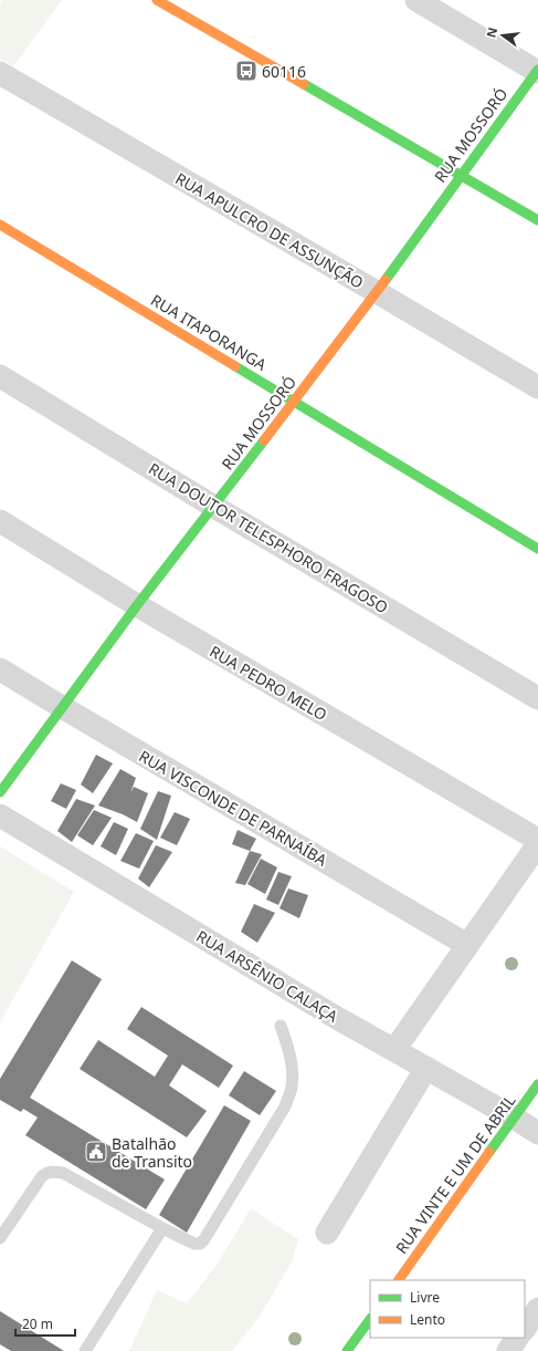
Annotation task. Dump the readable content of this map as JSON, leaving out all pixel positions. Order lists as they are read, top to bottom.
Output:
{
  "streets": {
    "street": [
      "RUA MOSSORÓ",
      "RUA APULCRO DE ASSUNÇÃO",
      "RUA ITAPORANGA",
      "RUA DOUTOR TELESPHORO FRAGOSO",
      "RUA PEDRO MELO",
      "RUA VISCONDE DE PARNAÍBA",
      "RUA ARSÊNIO CALAÇA",
      "RUA VINTE E UM DE ABRIL"
    ]
  },
  "crossings": [
    ["RUA MOSSORÓ", "RUA APULCRO DE ASSUNÇÃO"],
    ["RUA MOSSORÓ", "RUA ITAPORANGA"],
    ["RUA MOSSORÓ", "RUA DOUTOR TELESPHORO FRAGOSO"],
    ["RUA MOSSORÓ", "RUA PEDRO MELO"],
    ["RUA MOSSORÓ", "RUA VISCONDE DE PARNAÍBA"],
    ["RUA ARSÊNIO CALAÇA", "RUA VINTE E UM DE ABRIL"]
  ],
  "places": {
    "bus stop": ["60116"],
    "public building": ["Batalhão de Transito"]
  },
  "legend": ["Livre", "Lento"],
  "scale_bar": "20 m",
  "north": "left"
}
